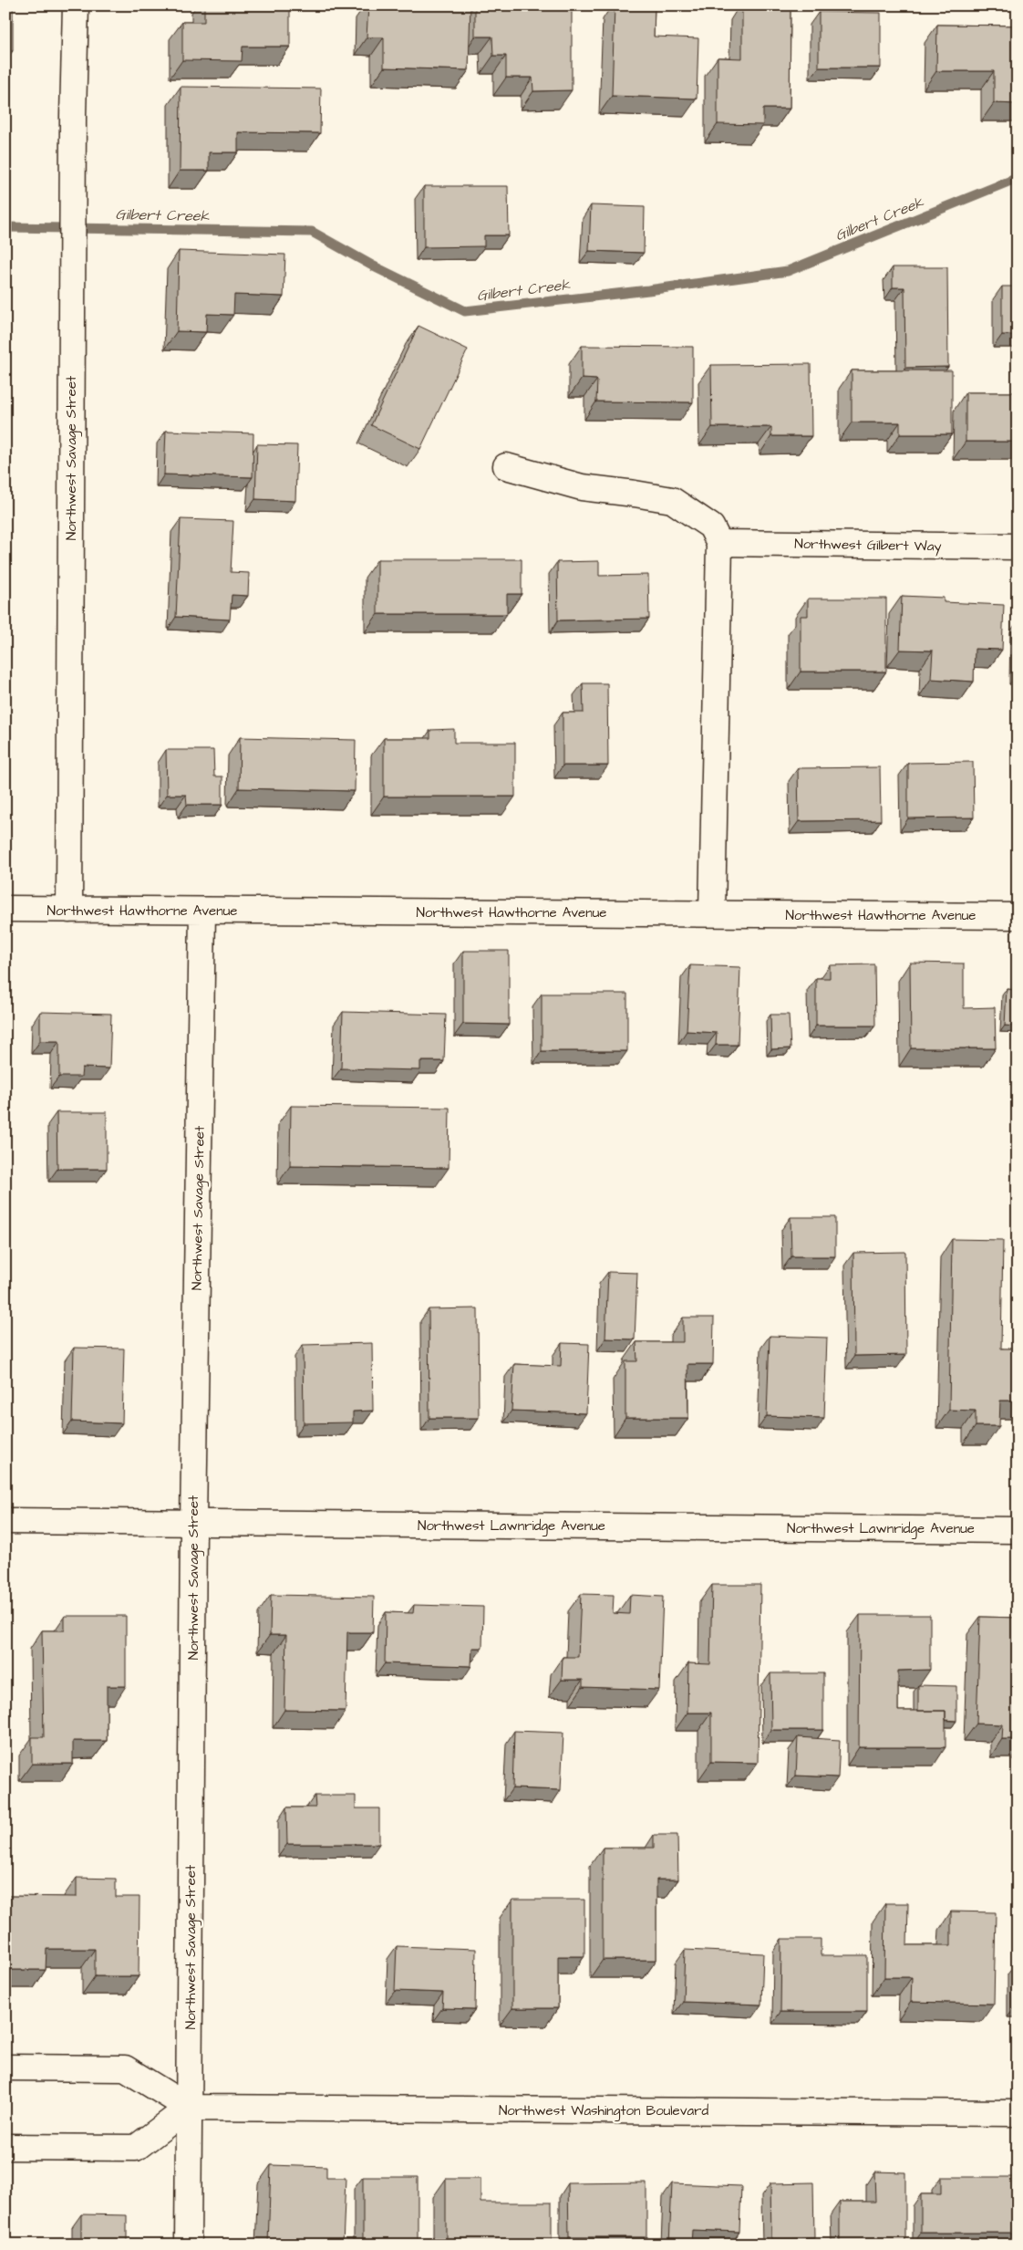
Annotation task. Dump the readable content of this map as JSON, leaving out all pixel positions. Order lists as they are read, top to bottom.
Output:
{
  "streets": {
    "street": [
      "Northwest Savage Street",
      "Northwest Gilbert Way",
      "Northwest Hawthorne Avenue",
      "Northwest Lawnridge Avenue",
      "Northwest Washington Boulevard"
    ]
  },
  "crossings": [
    ["Northwest Savage Street", "Northwest Hawthorne Avenue"],
    ["Northwest Savage Street", "Northwest Lawnridge Avenue"],
    ["Northwest Savage Street", "Northwest Washington Boulevard"]
  ],
  "water": ["Gilbert Creek"]
}
